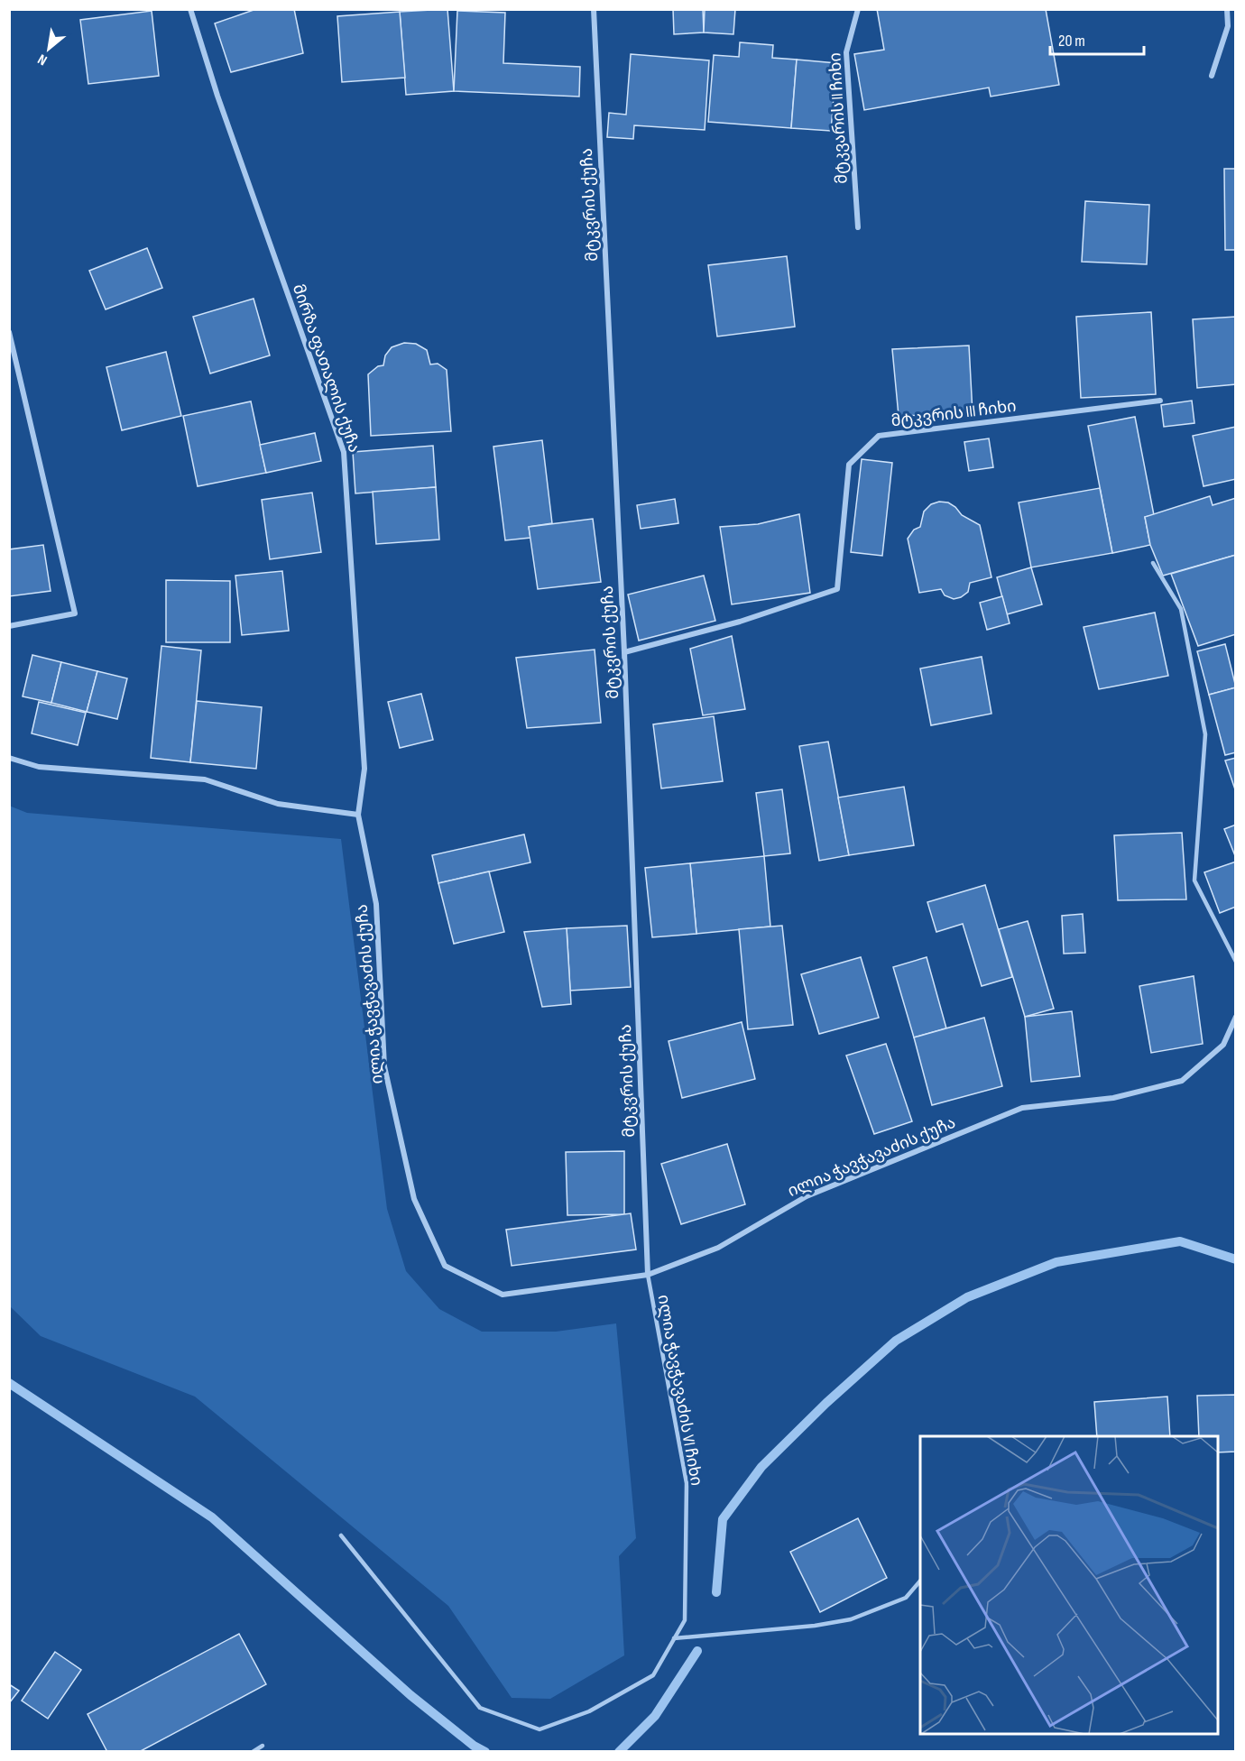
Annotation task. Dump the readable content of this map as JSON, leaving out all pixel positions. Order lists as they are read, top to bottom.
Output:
{
  "streets": {
    "street": [
      "მტკვარის II ჩიხი",
      "მტკვრის ქუჩა",
      "მირზა ფათალის ქუჩა",
      "მტკვრის III ჩიხი",
      "ილია ჭავჭავაძის ქუჩა"
    ],
    "lane": ["ილია ჭავჭავაძის VI ჩიხი"]
  },
  "crossings": [
    ["მტკვრის ქუჩა", "მტკვრის III ჩიხი"],
    ["მტკვრის ქუჩა", "ილია ჭავჭავაძის ქუჩა"],
    ["მტკვრის ქუჩა", "ილია ჭავჭავაძის VI ჩიხი"],
    ["მირზა ფათალის ქუჩა", "ილია ჭავჭავაძის ქუჩა"],
    ["ილია ჭავჭავაძის ქუჩა", "ილია ჭავჭავაძის VI ჩიხი"]
  ],
  "scale_bar": "20 m",
  "north": "bottom left"
}
